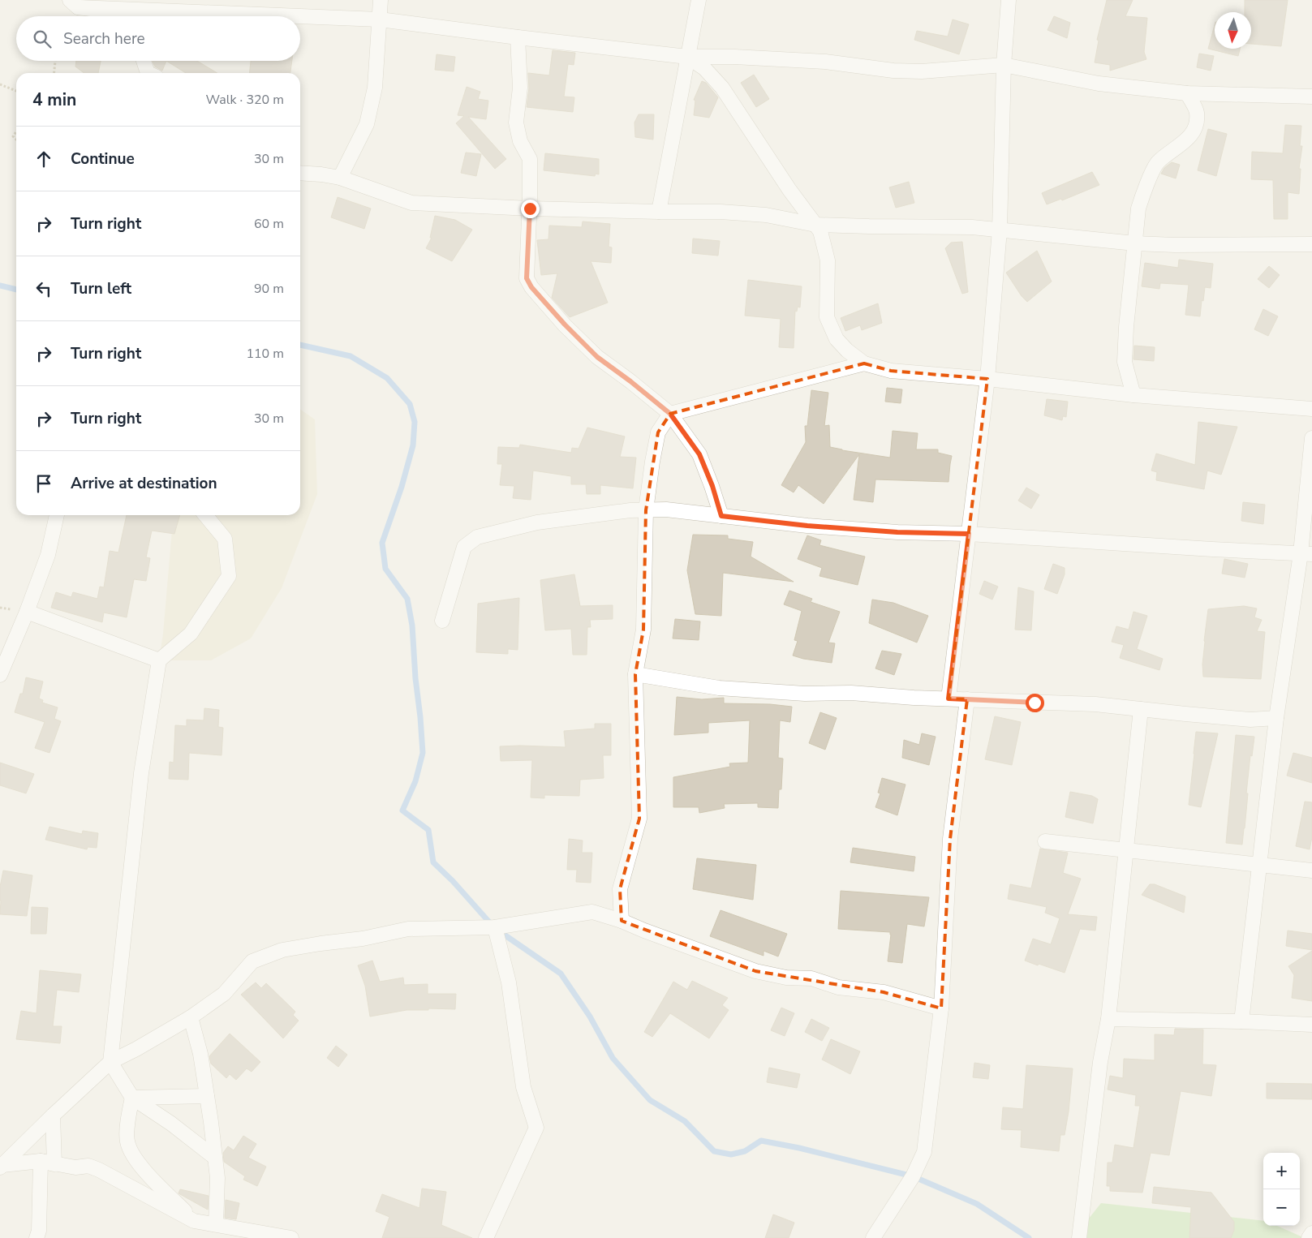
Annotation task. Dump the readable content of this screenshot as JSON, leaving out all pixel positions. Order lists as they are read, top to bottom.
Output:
{
  "north": "bottom",
  "page": {
    "search": "Search here",
    "heading": ["4 min", "Walk · 320 m"],
    "list": [
      ["Continue", "30 m"],
      ["Turn right", "60 m"],
      ["Turn left", "90 m"],
      ["Turn right", "110 m"],
      ["Turn right", "30 m"],
      "Arrive at destination"
    ],
    "map_buttons": ["+", "−"]
  }
}
